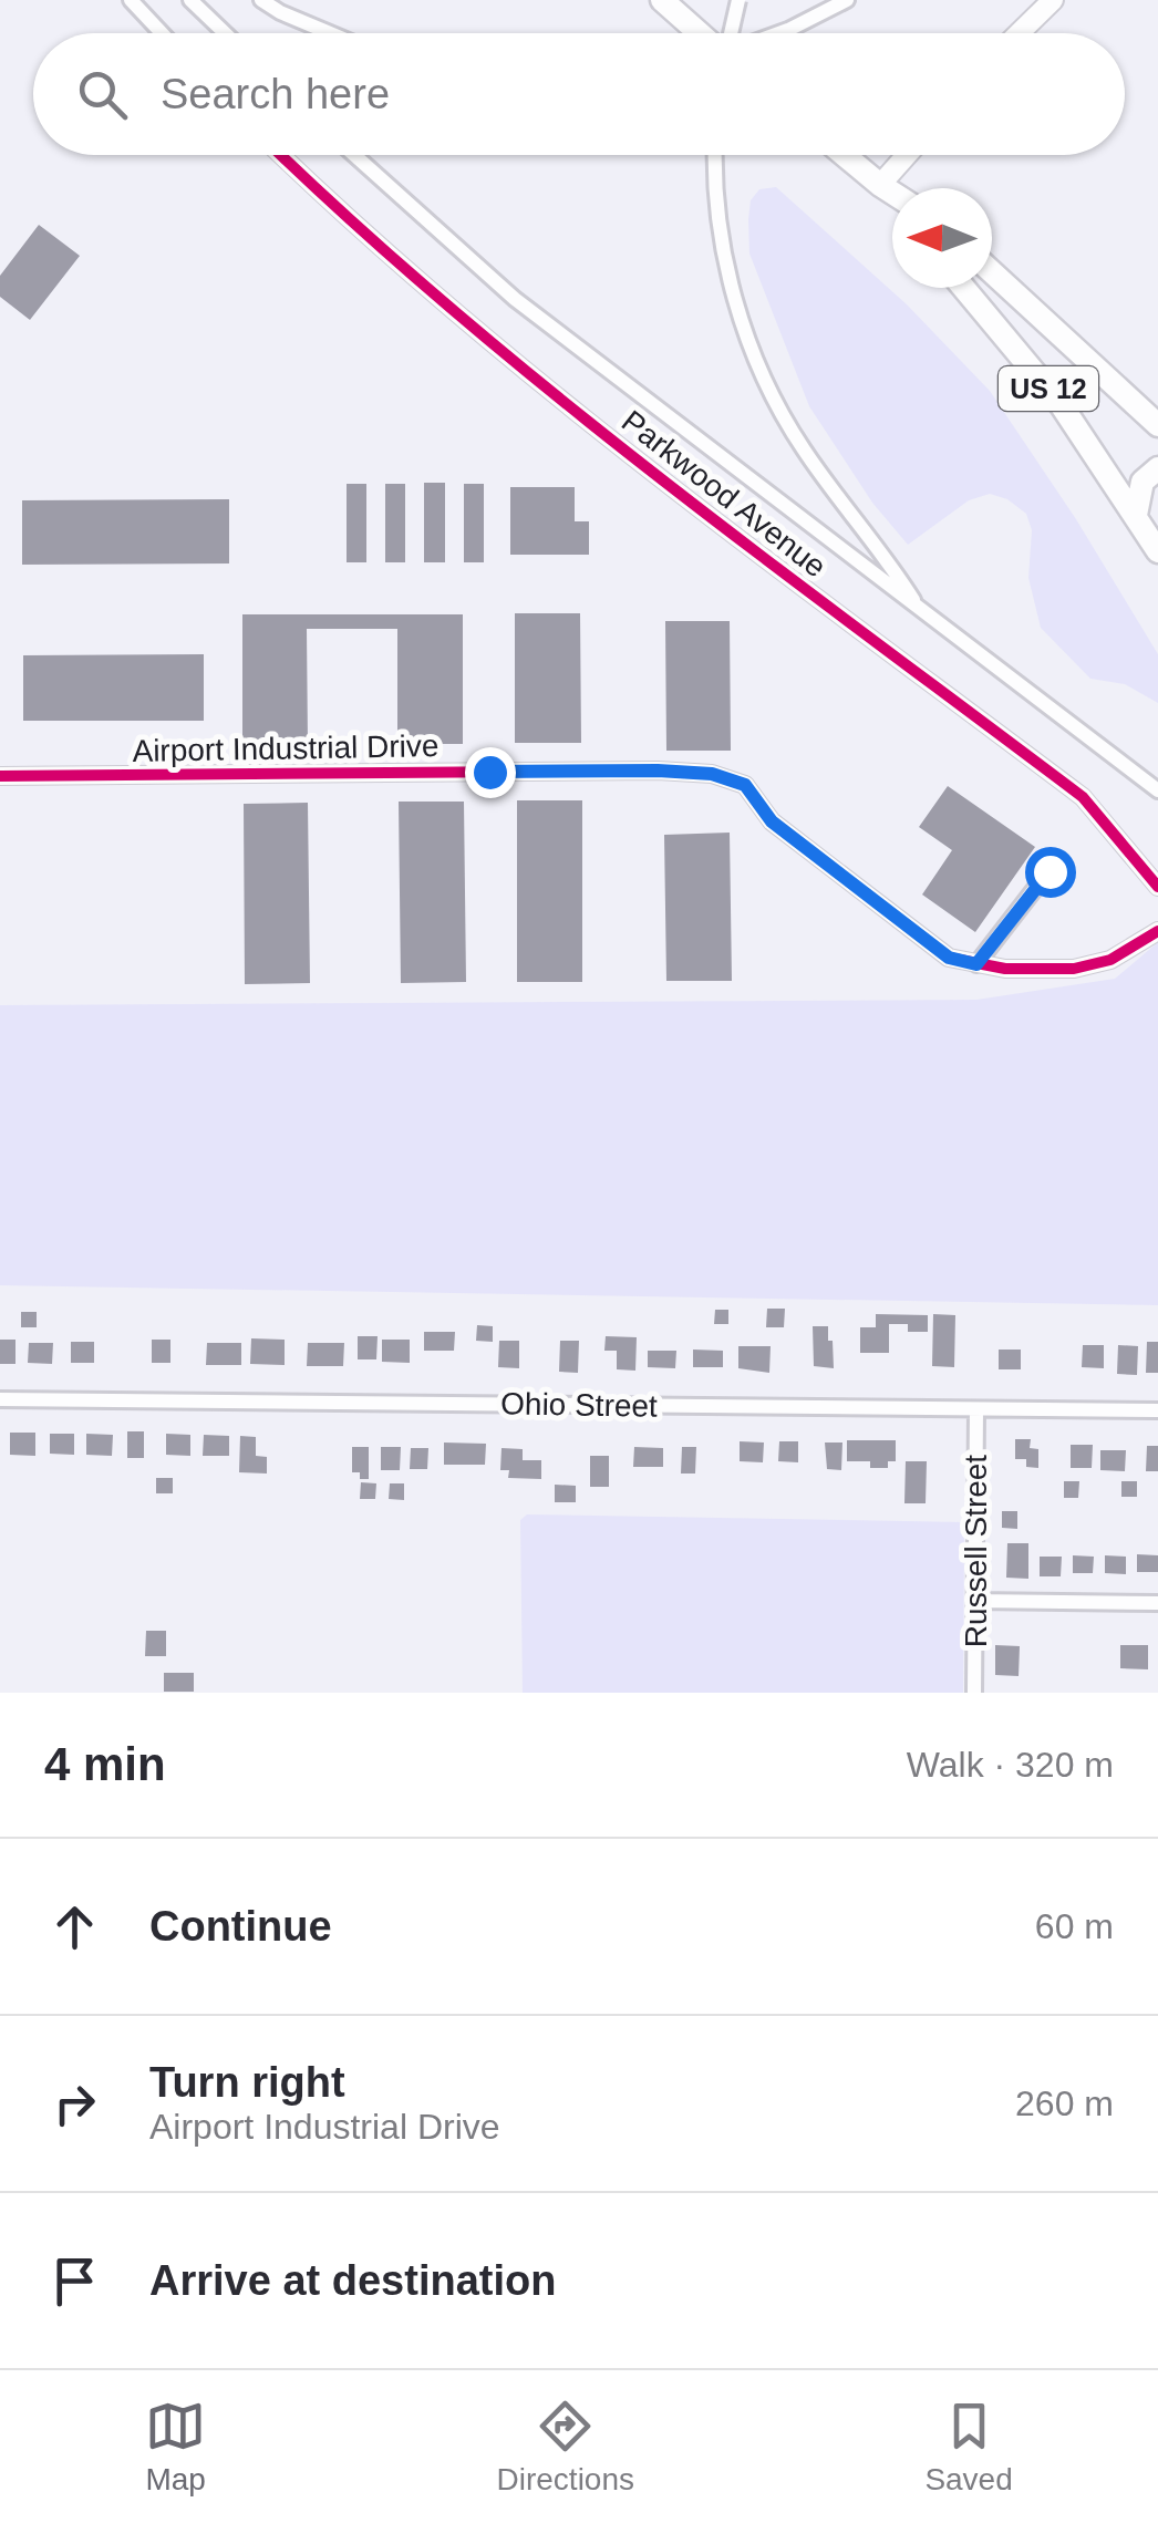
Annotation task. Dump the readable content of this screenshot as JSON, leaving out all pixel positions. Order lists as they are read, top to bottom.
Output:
{
  "streets": {
    "highway": ["US 12"],
    "street": [
      "Parkwood Avenue",
      "Airport Industrial Drive",
      "Ohio Street",
      "Russell Street"
    ]
  },
  "crossings": [
    ["Ohio Street", "Russell Street"]
  ],
  "north": "left",
  "page": {
    "search": "Search here",
    "heading": ["4 min", "Walk · 320 m"],
    "list": [
      ["Continue", "60 m"],
      ["Turn right", "Airport Industrial Drive", "260 m"],
      "Arrive at destination"
    ],
    "nav": ["Map", "Directions", "Saved"]
  }
}
